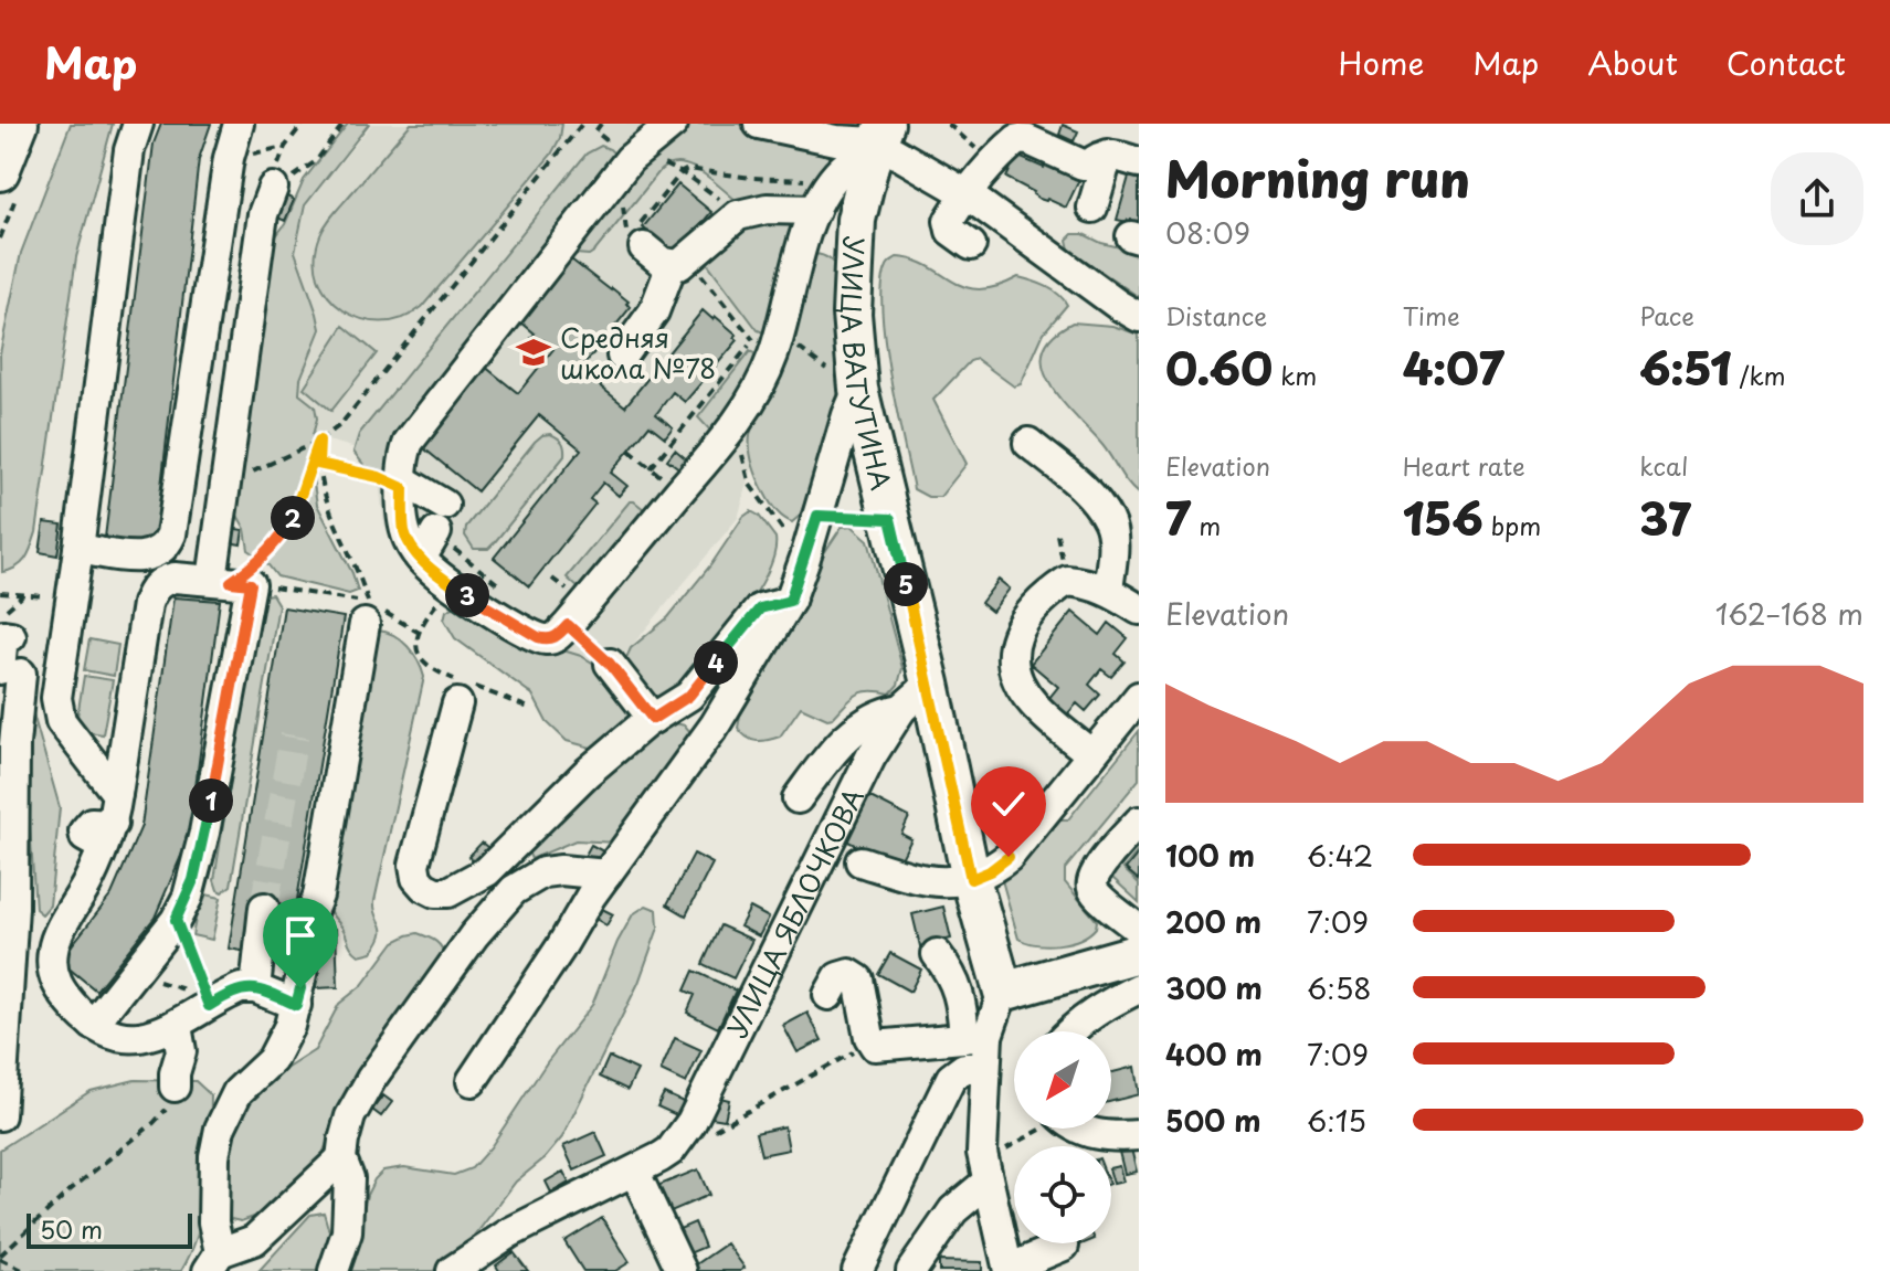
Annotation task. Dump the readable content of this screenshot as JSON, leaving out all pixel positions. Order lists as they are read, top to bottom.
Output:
{
  "streets": {
    "main road": ["УЛИЦА ВАТУТИНА"],
    "street": ["УЛИЦА ЯБЛОЧКОВА"]
  },
  "crossings": [
    ["УЛИЦА ВАТУТИНА", "УЛИЦА ЯБЛОЧКОВА"]
  ],
  "places": {
    "school or university": ["Средняя школа №78"]
  },
  "scale_bar": "50 m",
  "north": "bottom left",
  "page": {
    "header": "Map",
    "nav": [
      "Home",
      "Map",
      "About",
      "Contact"
    ],
    "heading": ["Morning run", "08:09"],
    "stats": [
      ["Distance", "0.60 km"],
      ["Time", "4:07"],
      ["Pace", "6:51 /km"],
      ["Elevation", "7 m"],
      ["Heart rate", "156 bpm"],
      ["kcal", "37"]
    ],
    "pins": [
      "2",
      "5",
      "3",
      "4",
      "1"
    ],
    "chart": ["Elevation", "162–168 m"],
    "list": [
      {
        "name": "100 m",
        "note": "6:42"
      },
      {
        "name": "200 m",
        "note": "7:09"
      },
      {
        "name": "300 m",
        "note": "6:58"
      },
      {
        "name": "400 m",
        "note": "7:09"
      },
      {
        "name": "500 m",
        "note": "6:15"
      }
    ],
    "scale": "50 m"
  }
}
